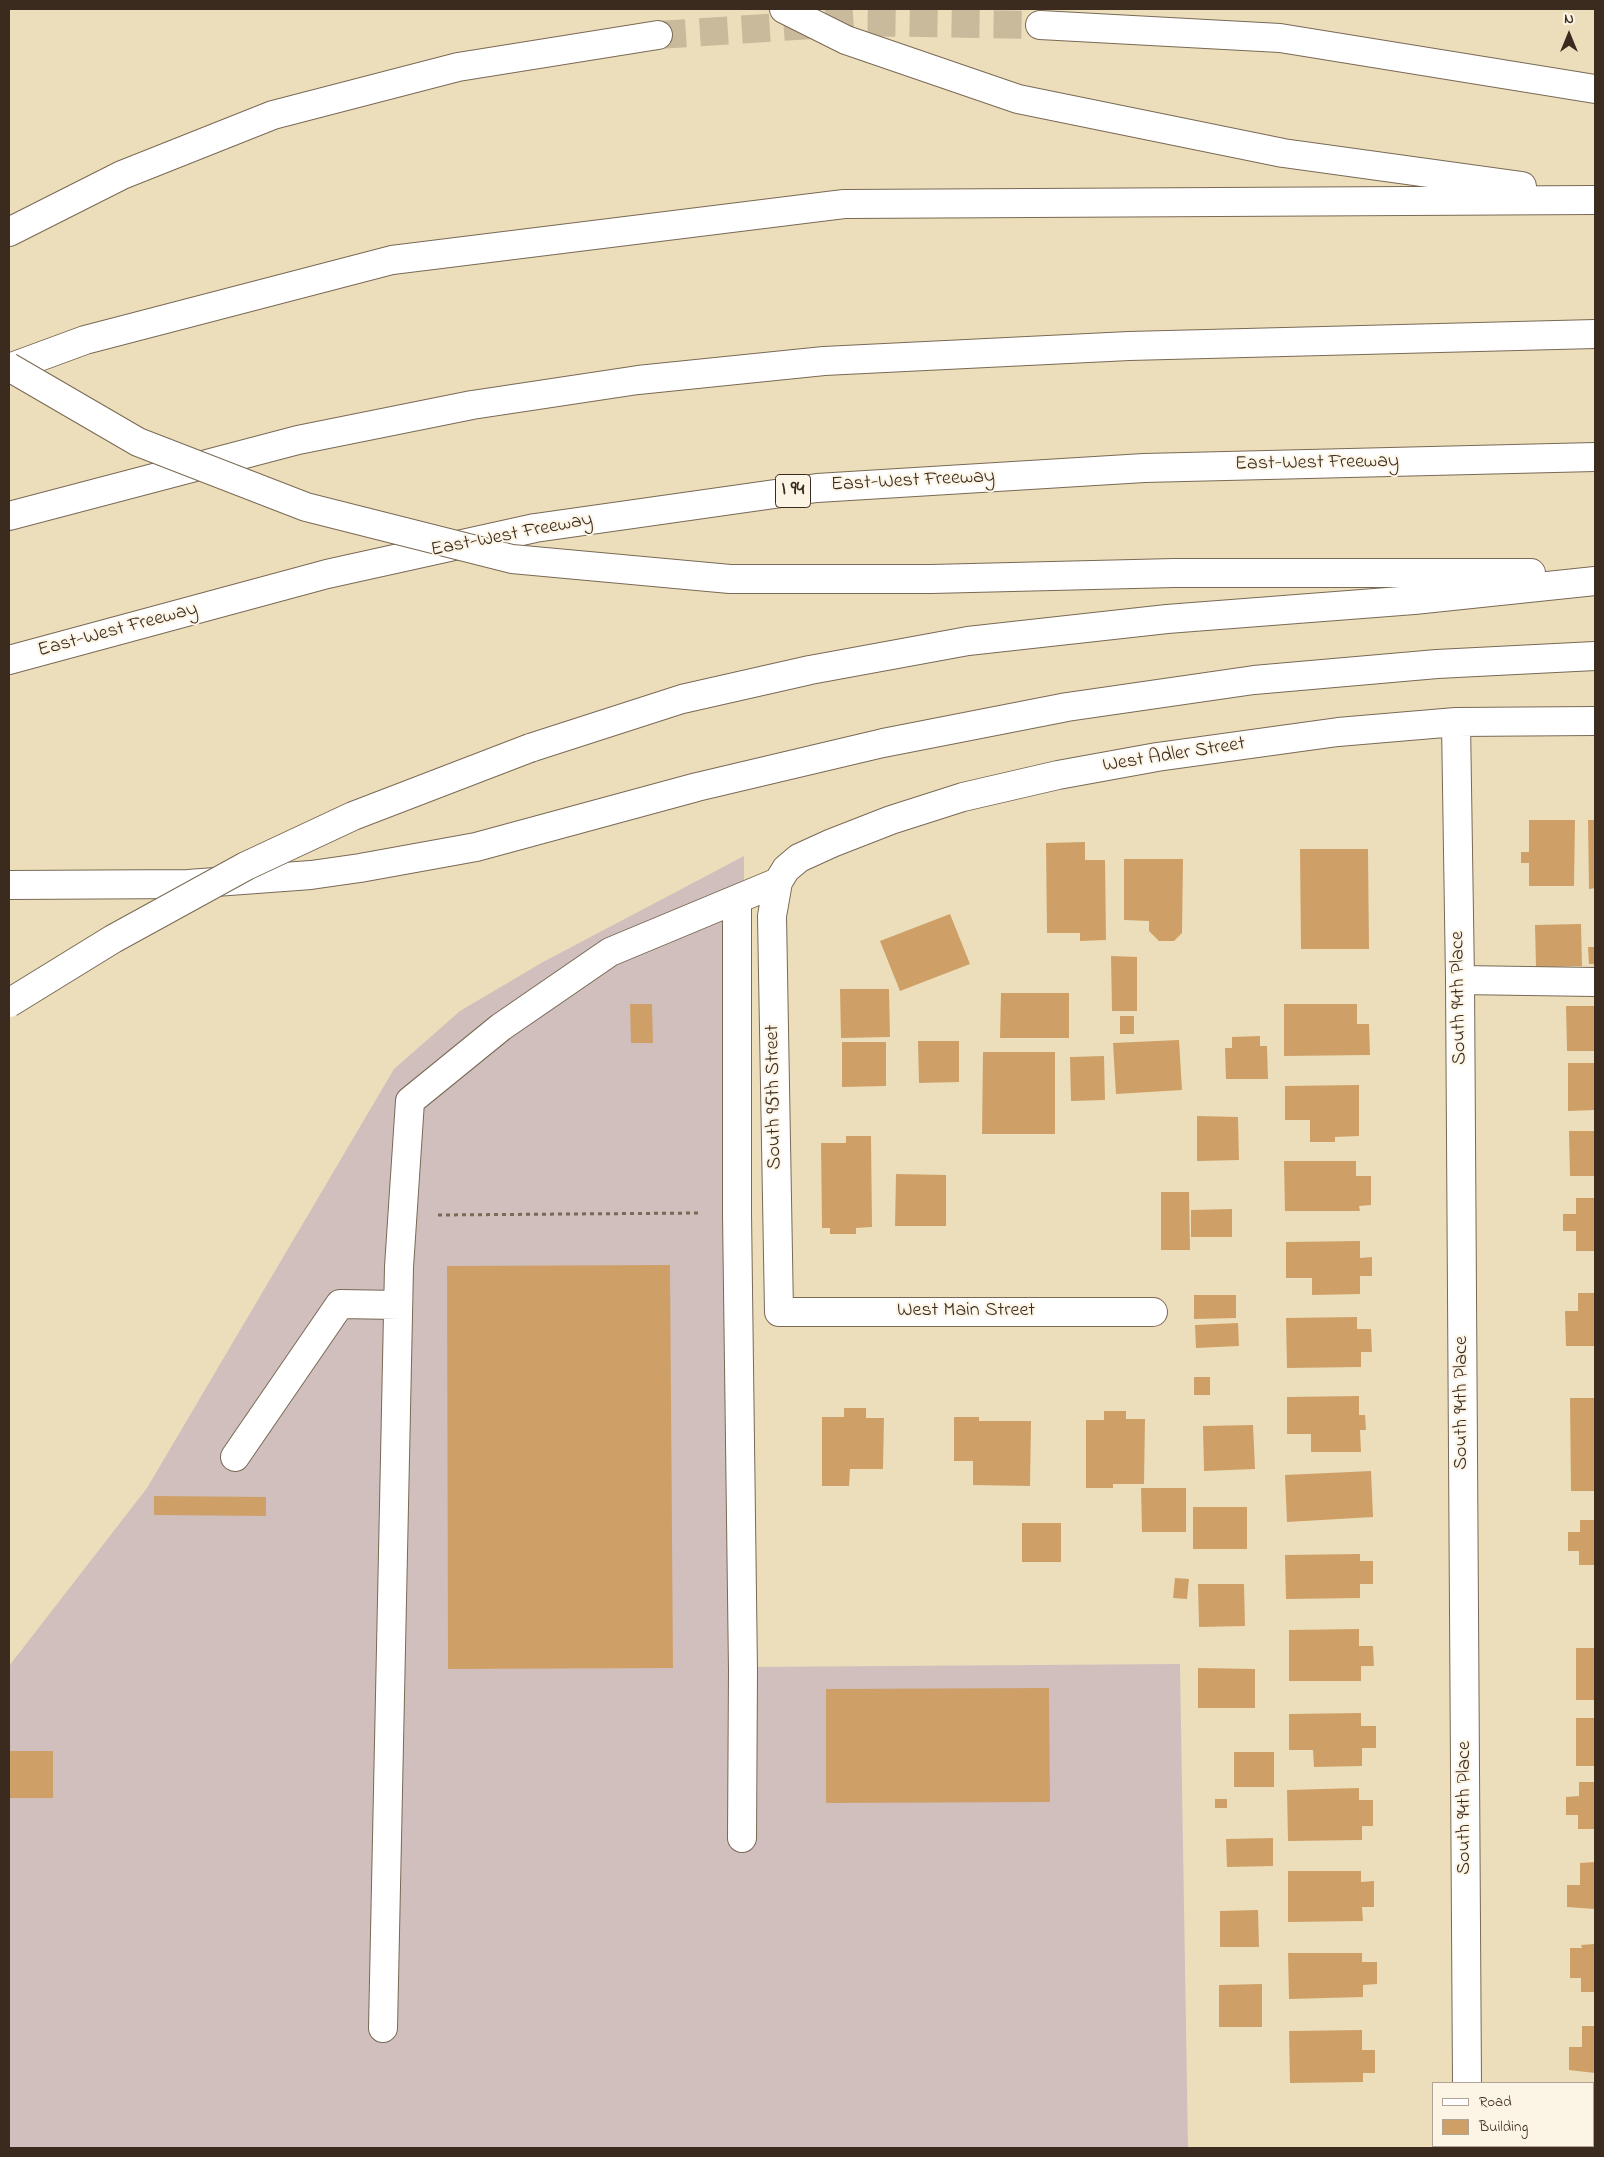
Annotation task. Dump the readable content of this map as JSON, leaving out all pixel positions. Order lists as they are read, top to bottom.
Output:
{
  "streets": {
    "main road": [
      "East-West Freeway",
      "I 94",
      "West Adler Street",
      "South 94th Place",
      "South 95th Street",
      "West Main Street"
    ]
  },
  "crossings": [
    ["West Adler Street", "South 94th Place"],
    ["West Adler Street", "South 95th Street"],
    ["South 95th Street", "West Main Street"]
  ],
  "legend": ["Road", "Building"],
  "north": "top"
}
